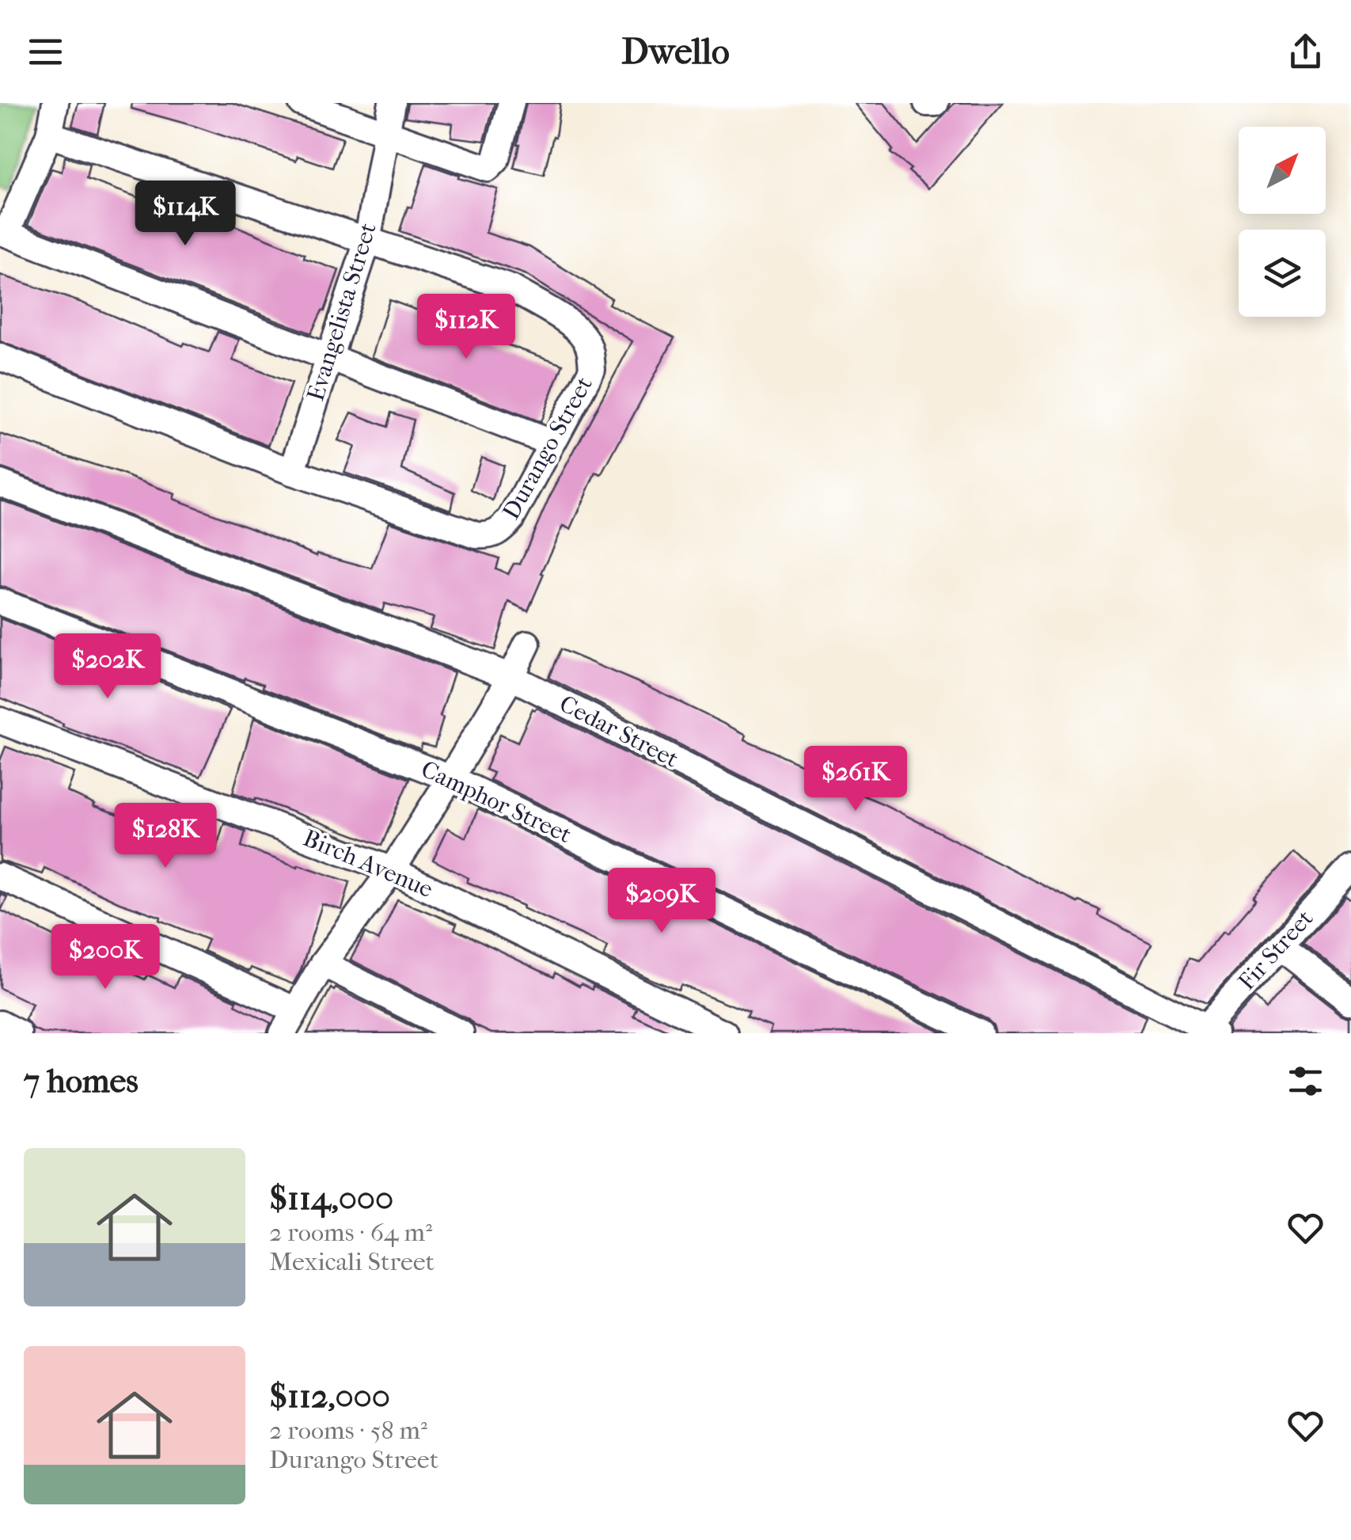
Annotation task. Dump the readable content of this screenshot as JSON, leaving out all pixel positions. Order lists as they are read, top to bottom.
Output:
{
  "streets": {
    "street": [
      "Evangelista Street",
      "Durango Street",
      "Cedar Street",
      "Camphor Street",
      "Birch Avenue",
      "Fir Street"
    ]
  },
  "crossings": [
    ["Evangelista Street", "Durango Street"],
    ["Cedar Street", "Fir Street"]
  ],
  "north": "top right",
  "page": {
    "header": "Dwello",
    "price": [
      "$114K",
      "$112K",
      "$202K",
      "$261K",
      "$128K",
      "$209K",
      "$200K"
    ],
    "heading": "7 homes",
    "list": [
      {
        "name": "$114,000",
        "note": "2 rooms · 64 m² · Mexicali Street"
      },
      {
        "name": "$112,000",
        "note": "2 rooms · 58 m² · Durango Street"
      }
    ]
  }
}
